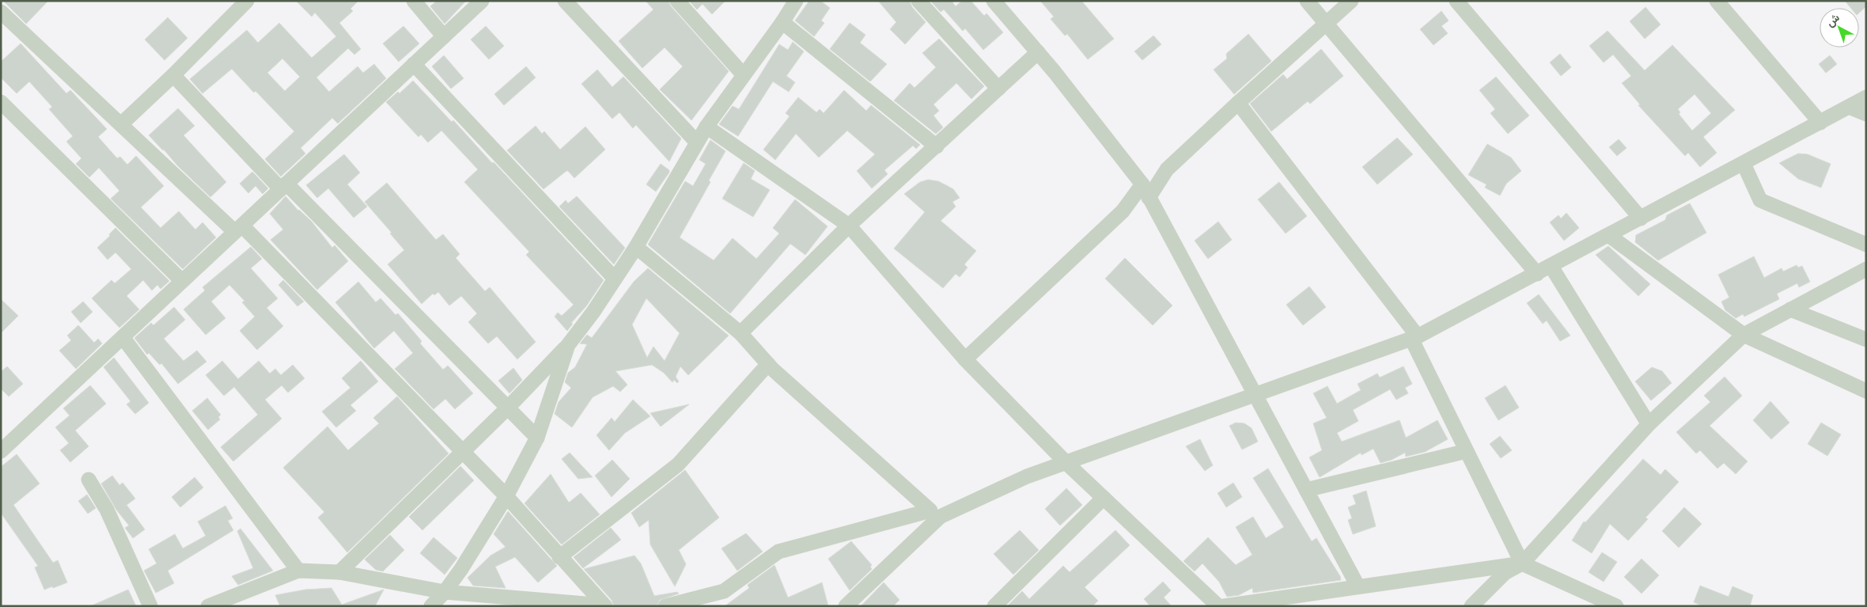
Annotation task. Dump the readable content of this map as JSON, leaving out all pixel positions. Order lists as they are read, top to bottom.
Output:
{
  "north": "top left"
}
